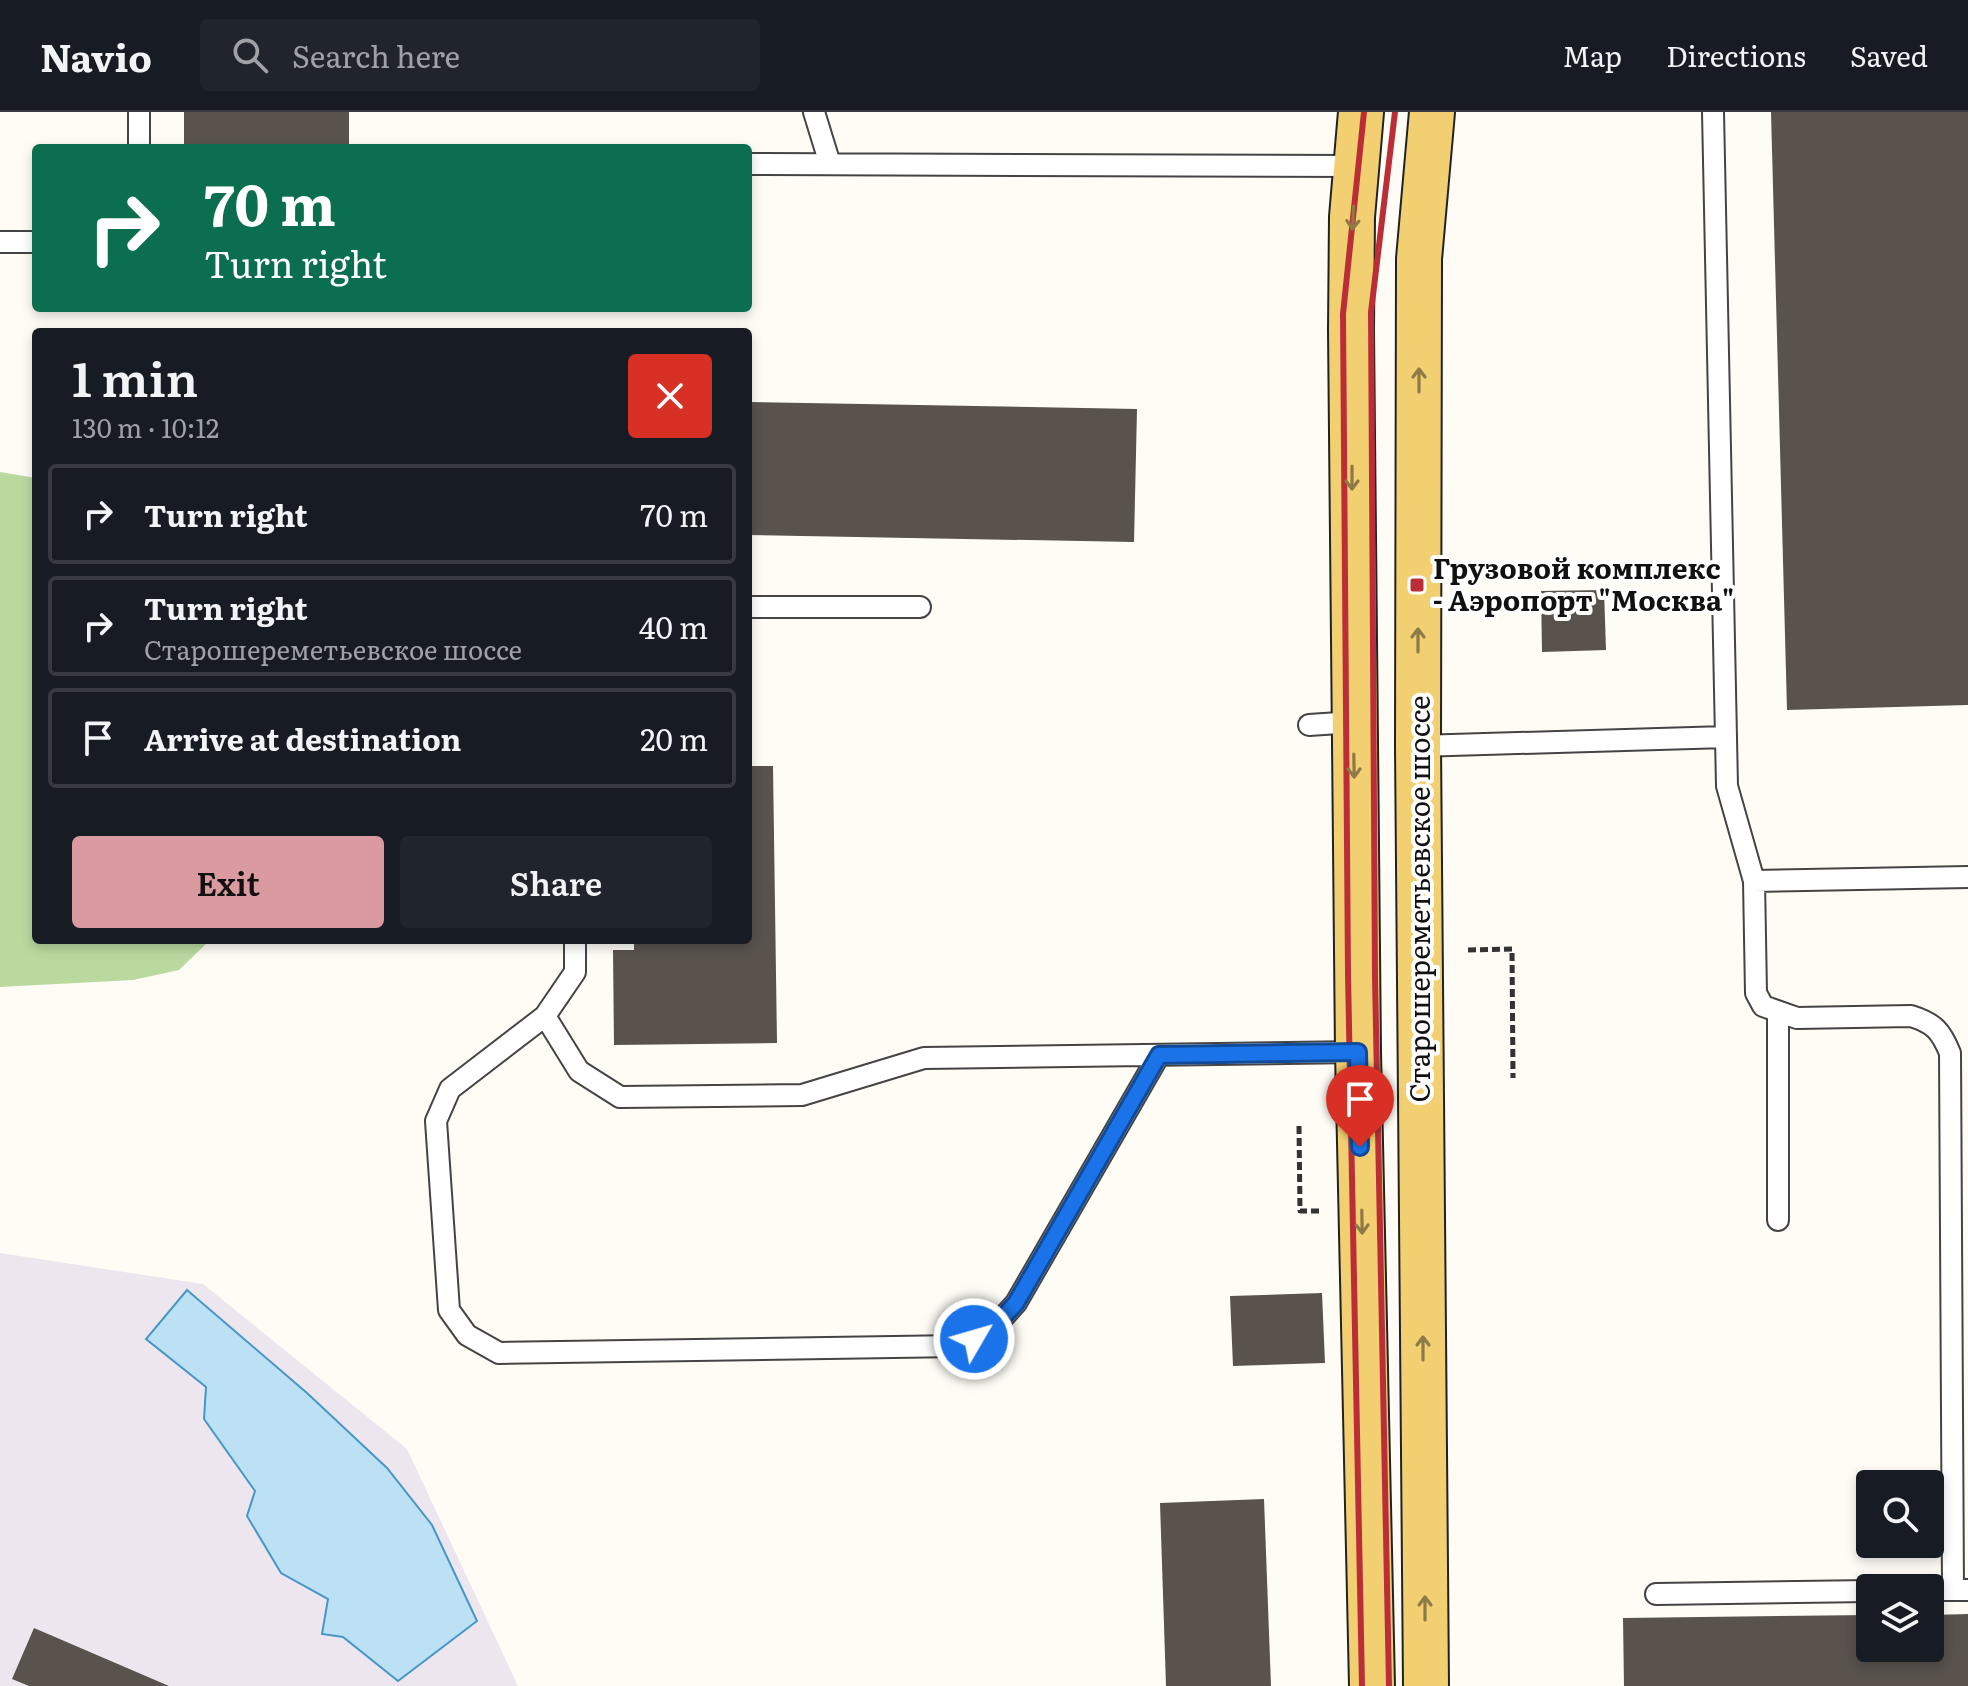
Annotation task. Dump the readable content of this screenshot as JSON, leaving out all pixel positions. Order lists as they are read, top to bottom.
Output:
{
  "streets": {
    "main road": ["Старошереметьевское шоссе"]
  },
  "places": {
    "transit": ["Грузовой комплекс - Аэропорт \"Москва\""]
  },
  "page": {
    "header": "Navio",
    "search": "Search here",
    "nav": ["Map", "Directions", "Saved"],
    "turn": ["70 m", "Turn right"],
    "heading": ["1 min", "130 m · 10:12"],
    "list": [
      {
        "name": "Turn right",
        "value": "70 m"
      },
      {
        "name": "Turn right",
        "note": "Старошереметьевское шоссе",
        "value": "40 m"
      },
      {
        "name": "Arrive at destination",
        "value": "20 m"
      }
    ],
    "buttons": ["Exit", "Share"]
  }
}
